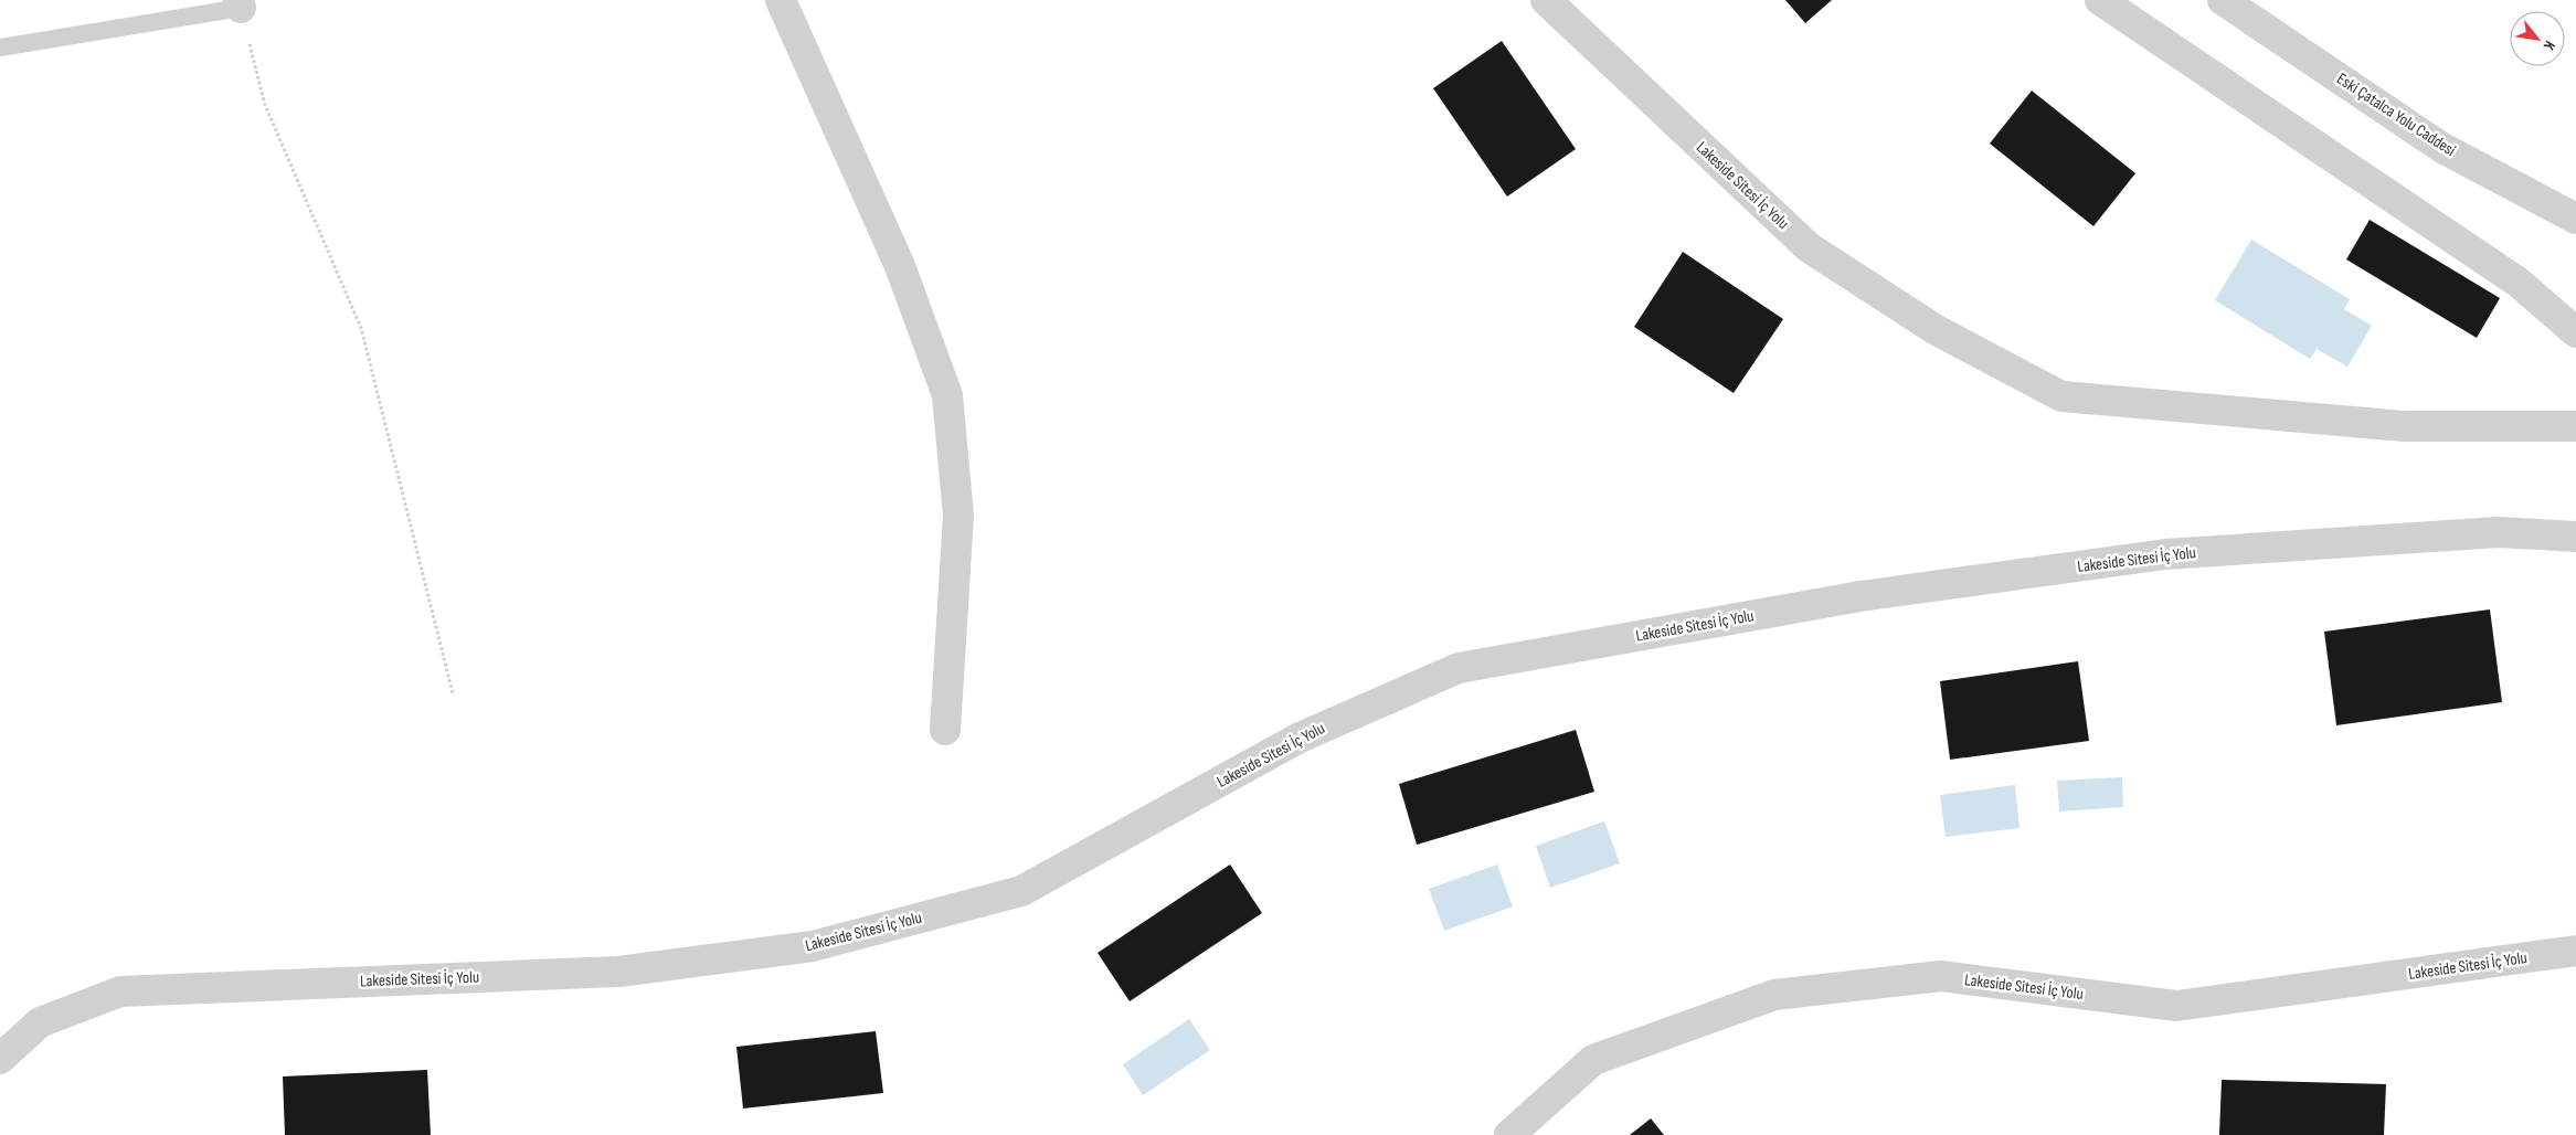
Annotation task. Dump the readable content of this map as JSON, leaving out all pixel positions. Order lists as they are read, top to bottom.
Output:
{
  "streets": {
    "street": ["Eski Çatalca Yolu Caddesi", "Lakeside Sitesi İç Yolu"]
  },
  "north": "bottom right"
}
